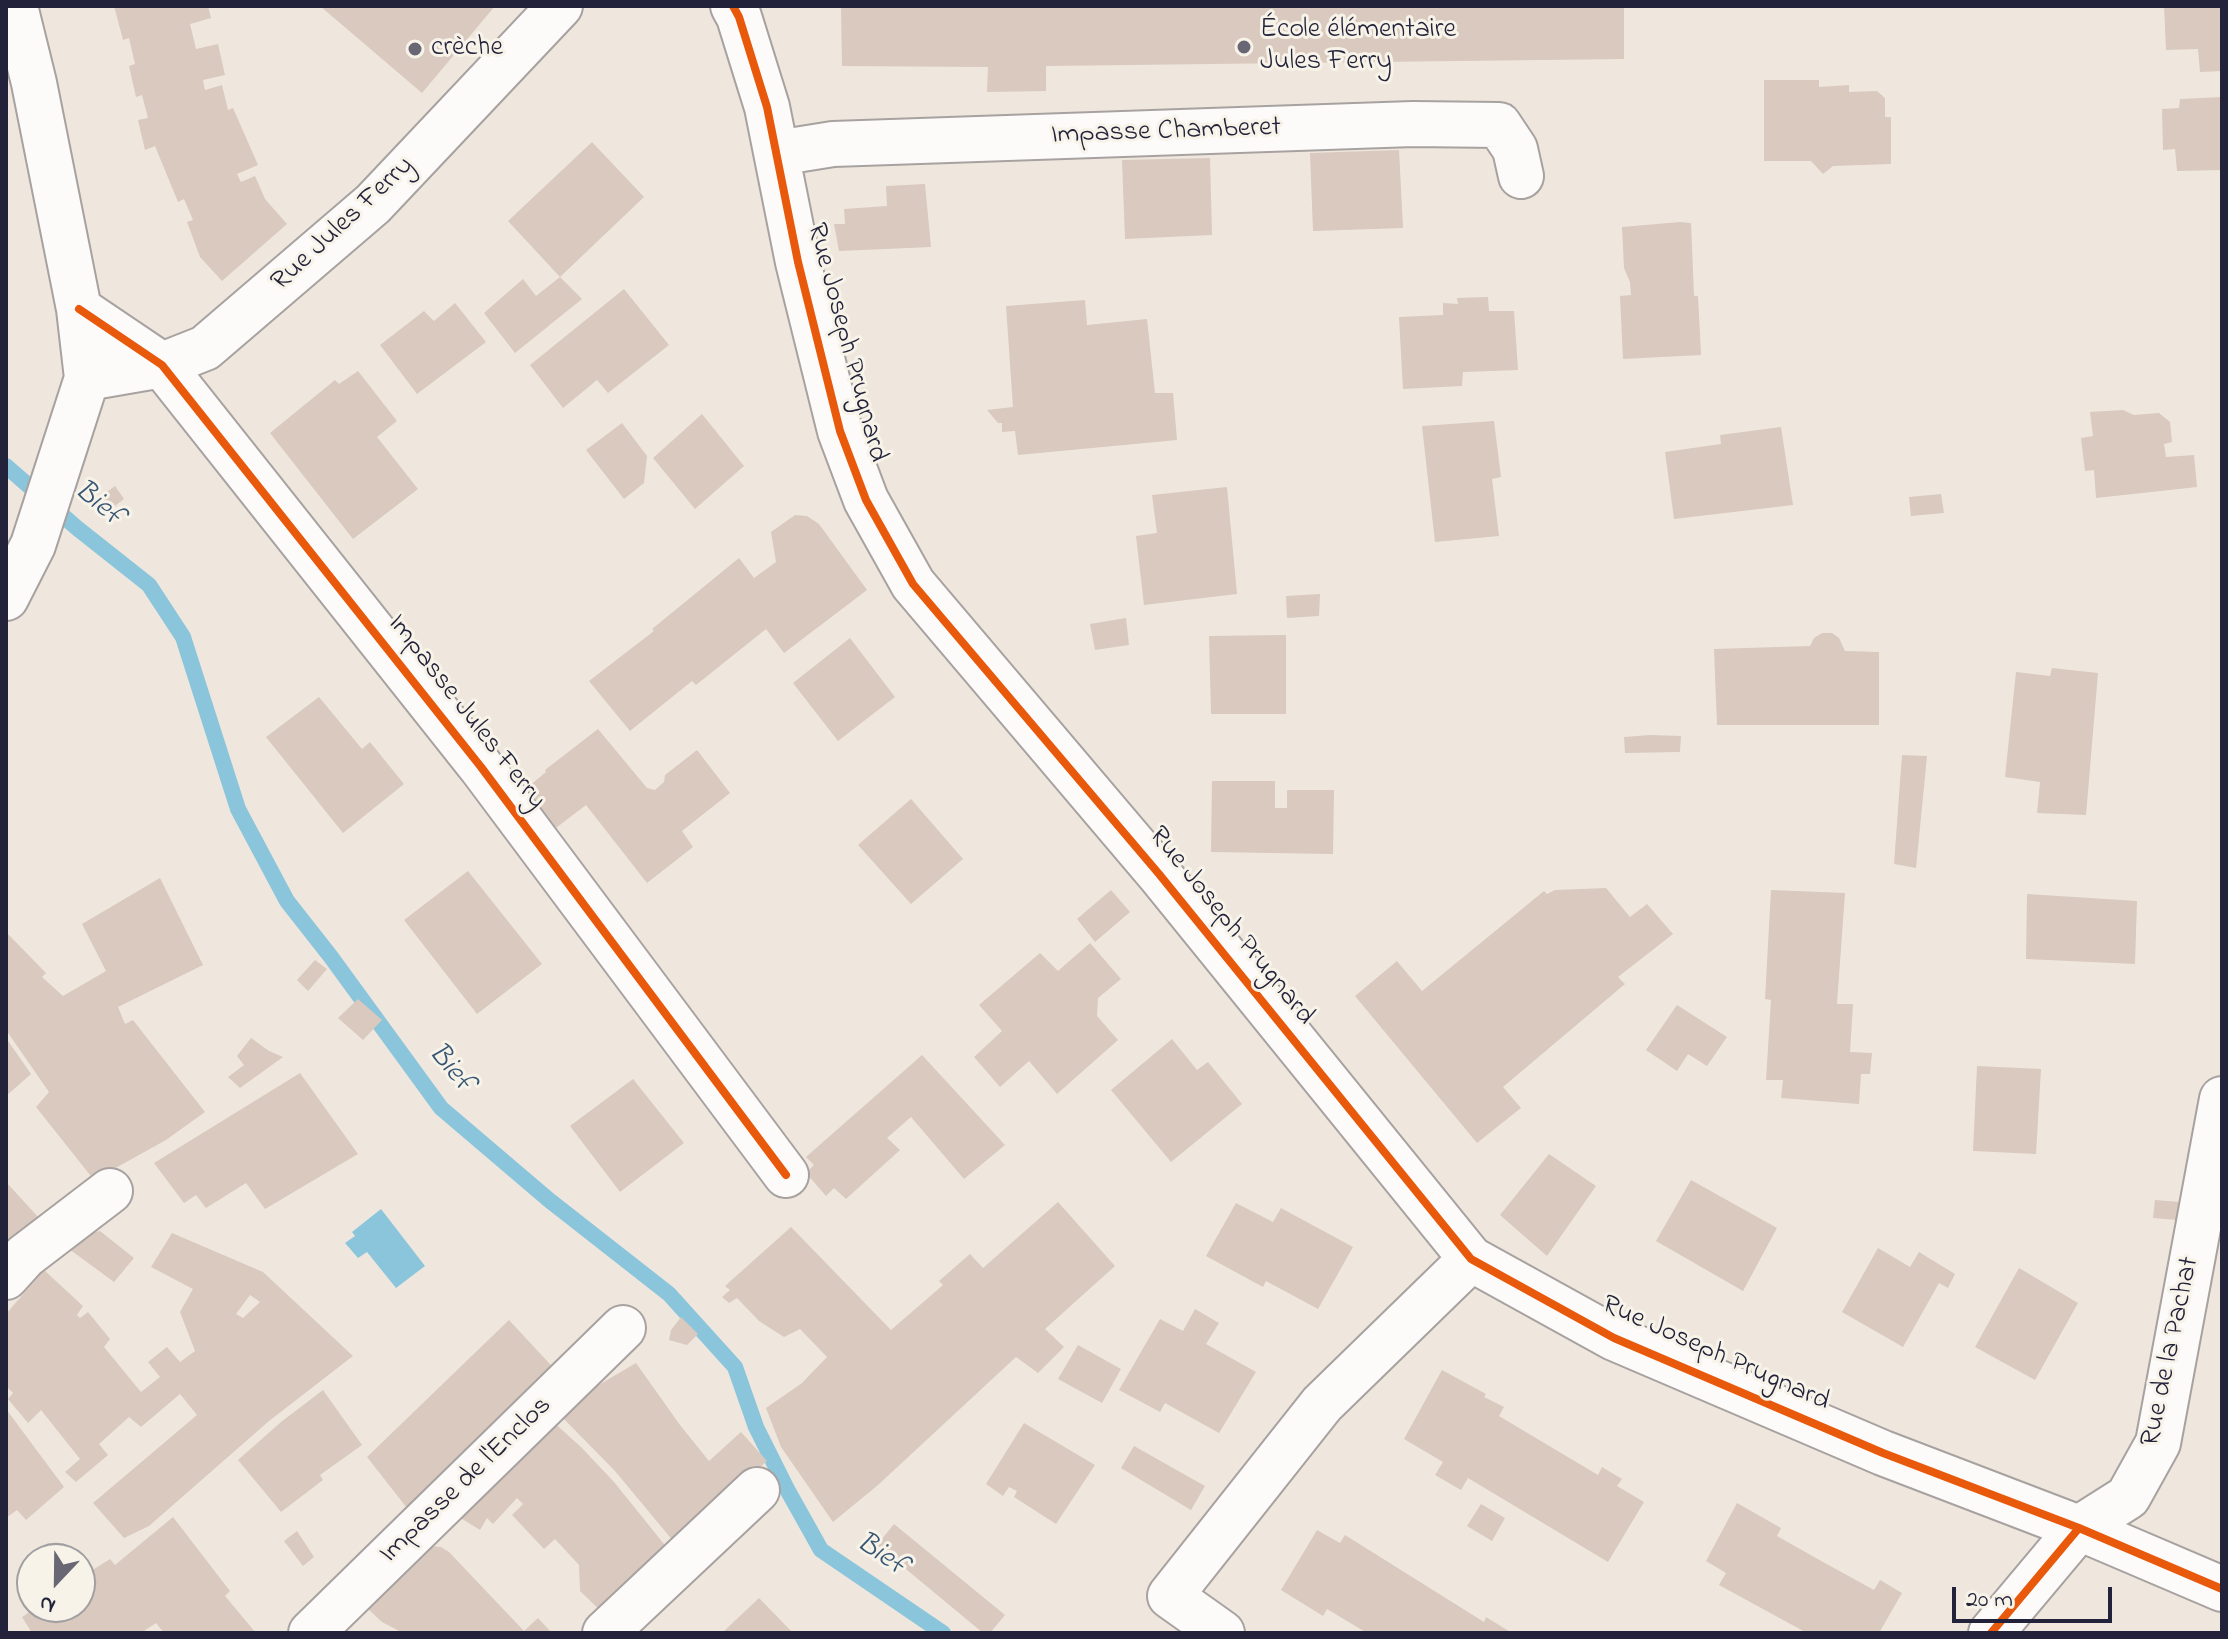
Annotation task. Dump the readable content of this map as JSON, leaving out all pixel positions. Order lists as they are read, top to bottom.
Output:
{
  "streets": {
    "street": [
      "Impasse Chamberet",
      "Rue Jules Ferry",
      "Rue Joseph Prugnard",
      "Impasse Jules Ferry",
      "Rue de la Pachat",
      "Impasse de l'Enclos"
    ]
  },
  "crossings": [
    ["Impasse Chamberet", "Rue Joseph Prugnard"],
    ["Rue Jules Ferry", "Impasse Jules Ferry"],
    ["Rue Joseph Prugnard", "Rue de la Pachat"]
  ],
  "water": ["Bief"],
  "places": ["École élémentaire Jules Ferry", "crèche"],
  "scale_bar": "20 m",
  "north": "bottom"
}
